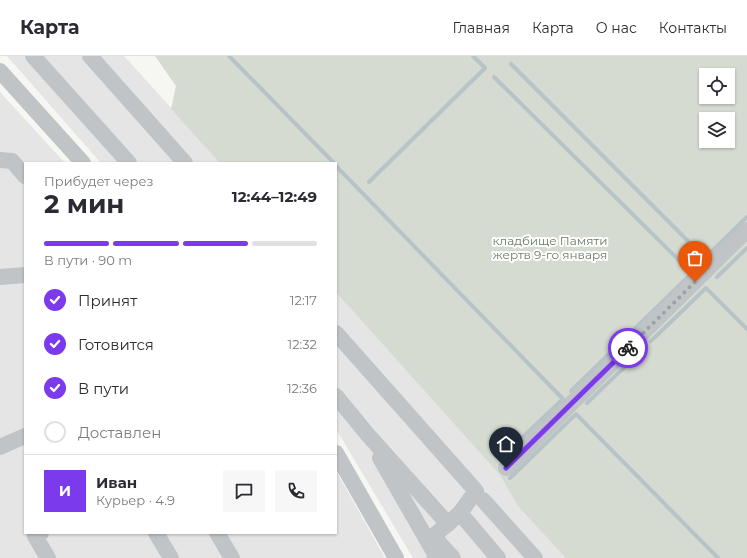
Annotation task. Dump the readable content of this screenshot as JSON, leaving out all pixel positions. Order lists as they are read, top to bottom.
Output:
{
  "parks": ["кладбище Памяти жертв 9-го января"],
  "page": {
    "header": "Карта",
    "nav": [
      "Главная",
      "Карта",
      "О нас",
      "Контакты"
    ],
    "heading": ["2 мин", "Прибудет через", "12:44–12:49"],
    "panel": ["Иван", "Курьер · 4.9"],
    "bar": "В пути · 90 m",
    "list": [
      ["Принят", "12:17"],
      ["Готовится", "12:32"],
      ["В пути", "12:36"],
      "Доставлен"
    ],
    "round": "И"
  }
}
